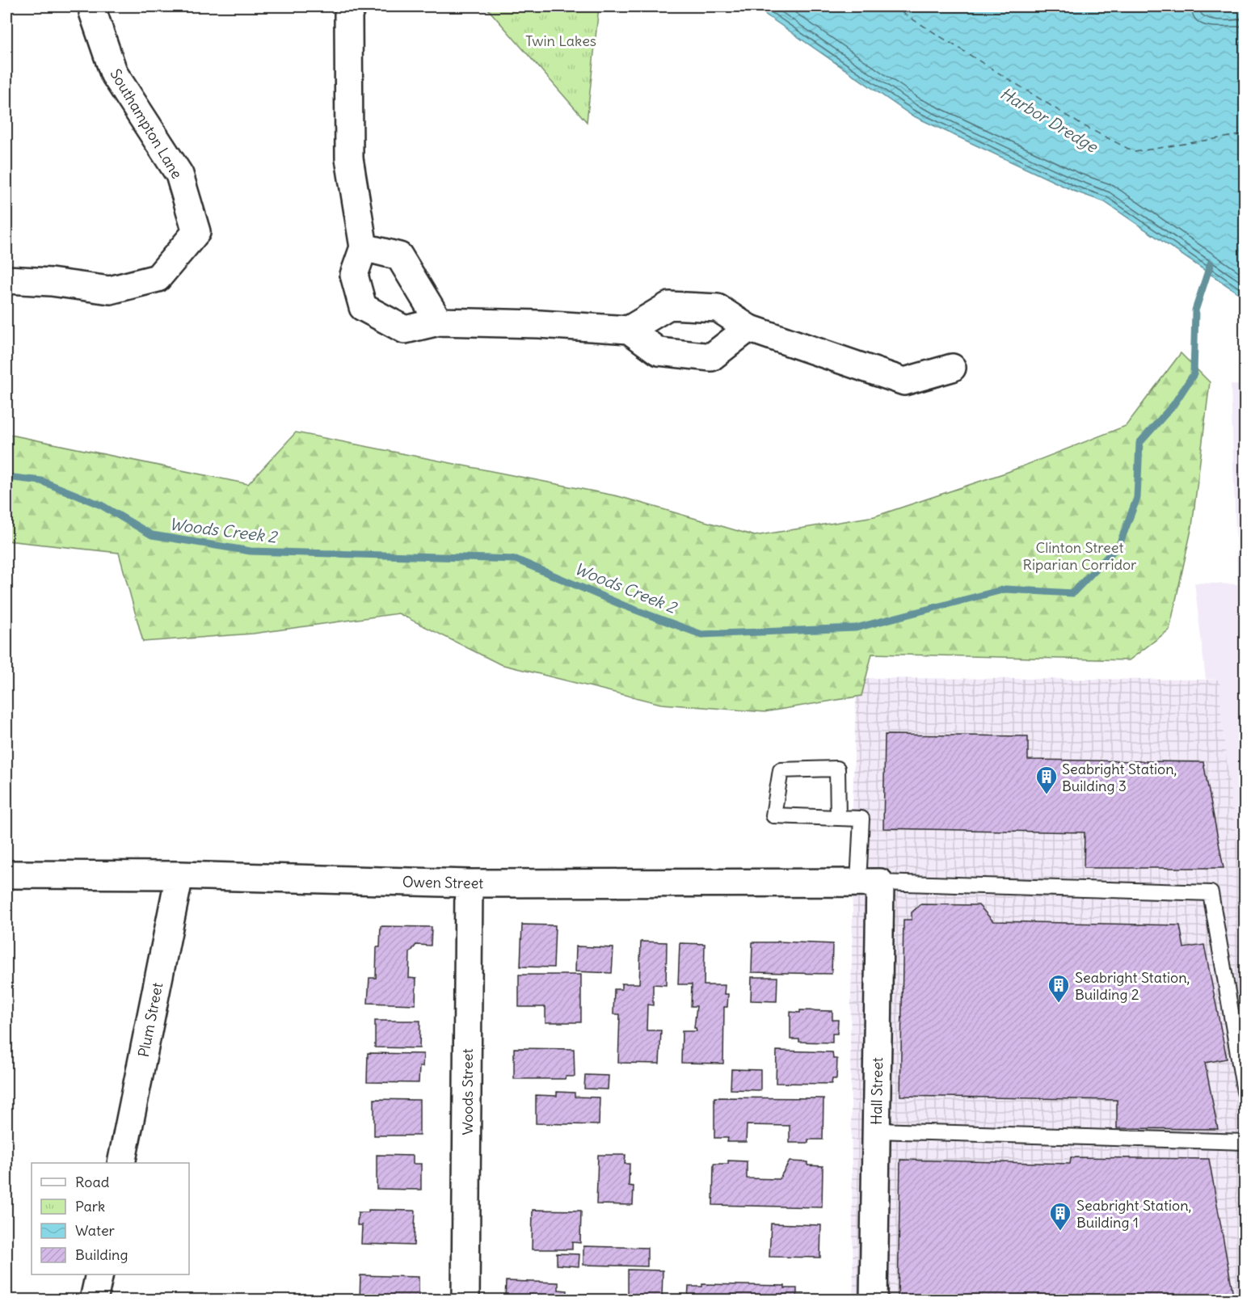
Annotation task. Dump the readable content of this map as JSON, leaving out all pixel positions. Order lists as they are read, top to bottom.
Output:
{
  "streets": {
    "street": [
      "Southampton Lane",
      "Owen Street",
      "Plum Street",
      "Hall Street",
      "Woods Street"
    ]
  },
  "crossings": [
    ["Owen Street", "Plum Street"],
    ["Owen Street", "Hall Street"],
    ["Owen Street", "Woods Street"]
  ],
  "water": ["Harbor Dredge", "Woods Creek 2"],
  "parks": ["Twin Lakes", "Clinton Street Riparian Corridor"],
  "places": {
    "building": ["Seabright Station, Building 3", "Seabright Station, Building 2", "Seabright Station, Building 1"]
  },
  "legend": [
    "Road",
    "Park",
    "Water",
    "Building"
  ]
}
